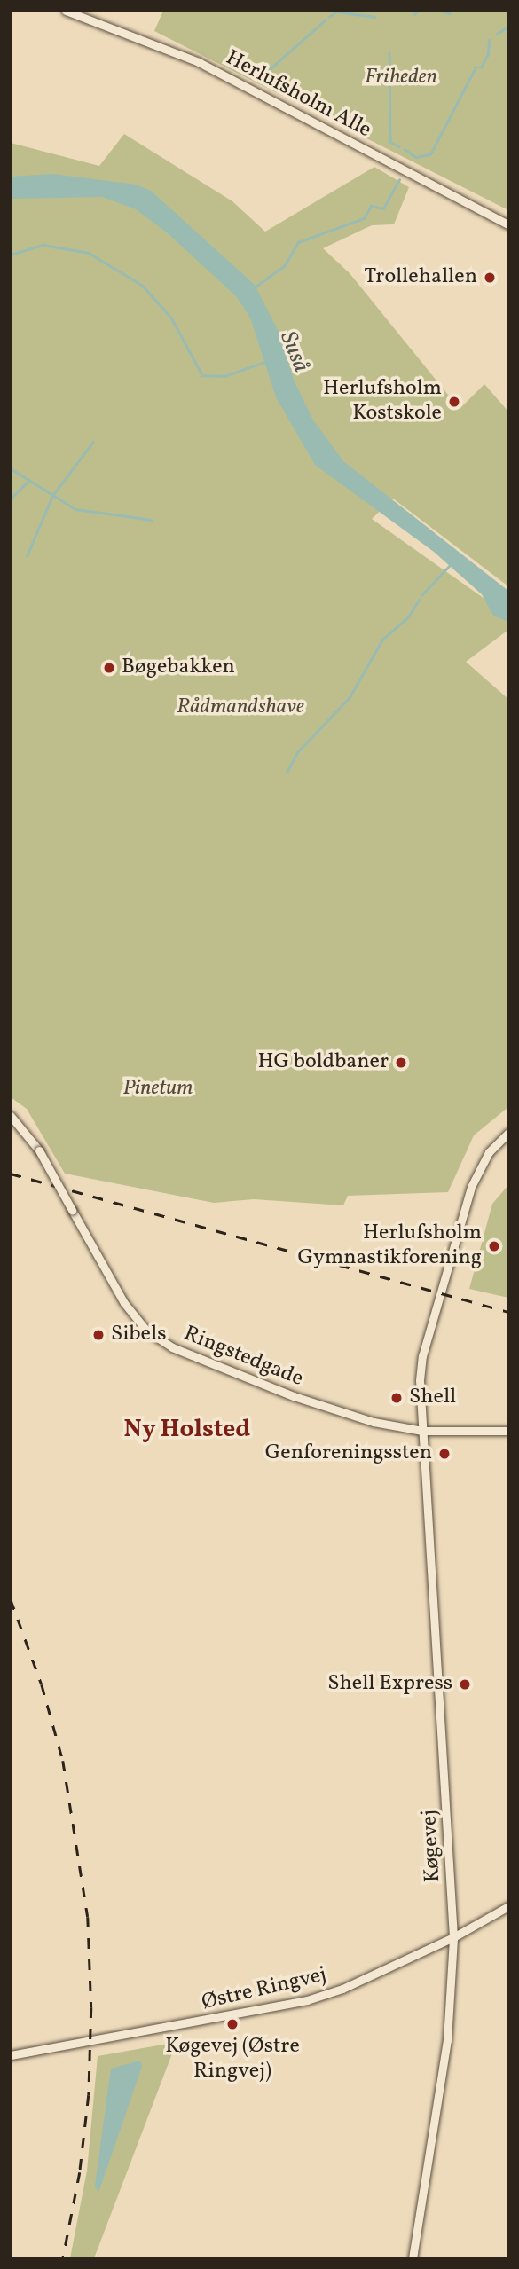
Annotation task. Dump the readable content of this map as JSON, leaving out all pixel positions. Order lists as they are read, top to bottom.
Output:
{
  "streets": {
    "street": [
      "Herlufsholm Alle",
      "Ringstedgade",
      "Køgevej",
      "Østre Ringvej"
    ]
  },
  "crossings": [
    ["Ringstedgade", "Køgevej"],
    ["Køgevej", "Østre Ringvej"]
  ],
  "districts": ["Ny Holsted"],
  "water": ["Suså"],
  "parks": ["Friheden", "Rådmandshave", "Pinetum"],
  "places": [
    "Trollehallen",
    "Herlufsholm Kostskole",
    "Bøgebakken",
    "HG boldbaner",
    "Herlufsholm Gymnastikforening",
    "Sibels",
    "Shell",
    "Genforeningssten",
    "Shell Express",
    "Køgevej (Østre Ringvej)"
  ]
}
